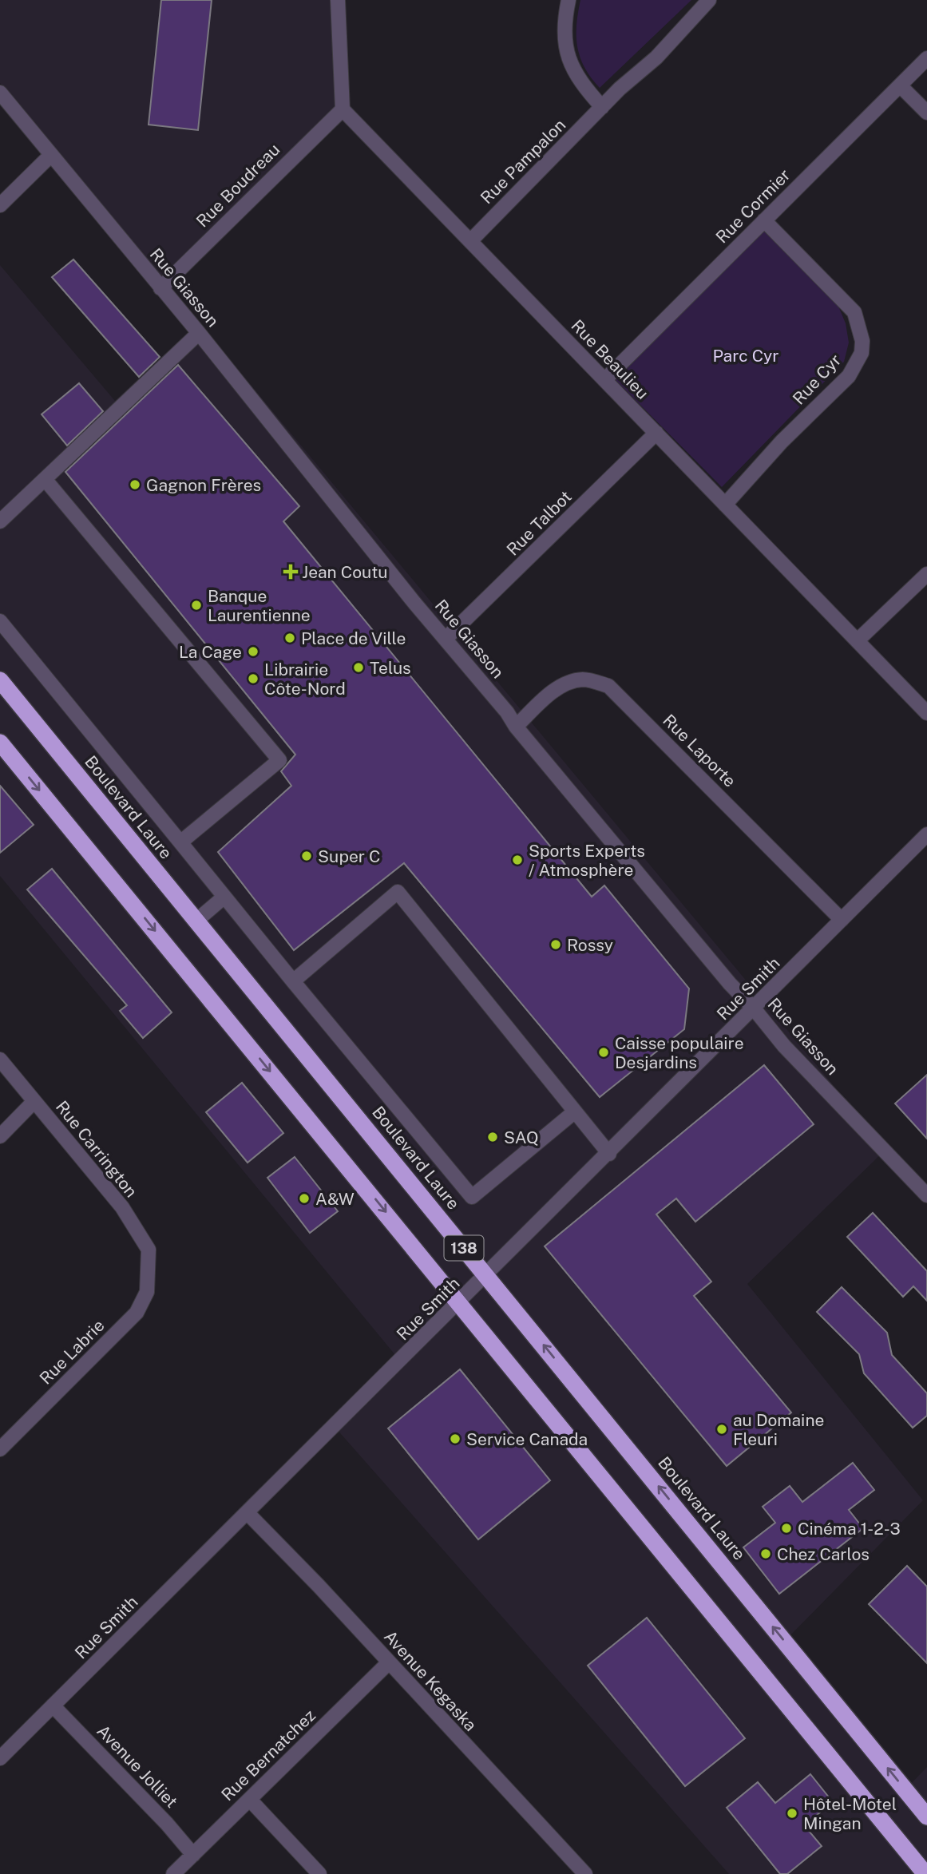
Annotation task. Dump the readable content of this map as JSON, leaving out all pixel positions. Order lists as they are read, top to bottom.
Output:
{
  "streets": {
    "highway": ["Boulevard Laure", "138"],
    "street": [
      "Rue Pampalon",
      "Rue Boudreau",
      "Rue Cormier",
      "Rue Giasson",
      "Rue Beaulieu",
      "Rue Cyr",
      "Rue Talbot",
      "Rue Laporte",
      "Rue Smith",
      "Rue Carrington",
      "Rue Labrie",
      "Avenue Kegaska",
      "Rue Bernatchez",
      "Avenue Jolliet"
    ]
  },
  "crossings": [
    ["Rue Pampalon", "Rue Beaulieu"],
    ["Rue Boudreau", "Rue Giasson"],
    ["Rue Boudreau", "Rue Beaulieu"],
    ["Rue Cormier", "Rue Beaulieu"],
    ["Rue Cormier", "Rue Cyr"],
    ["Rue Giasson", "Rue Talbot"],
    ["Rue Giasson", "Rue Laporte"],
    ["Rue Giasson", "Rue Smith"],
    ["Rue Beaulieu", "Rue Cyr"],
    ["Rue Beaulieu", "Rue Talbot"],
    ["Rue Laporte", "Rue Smith"],
    ["Boulevard Laure", "Rue Smith"],
    ["Rue Smith", "138"],
    ["Rue Smith", "Avenue Kegaska"],
    ["Rue Smith", "Avenue Jolliet"],
    ["Rue Carrington", "Rue Labrie"],
    ["Avenue Kegaska", "Rue Bernatchez"],
    ["Rue Bernatchez", "Avenue Jolliet"]
  ],
  "parks": ["Parc Cyr"],
  "places": {
    "other": [
      "Gagnon Frères",
      "Banque Laurentienne",
      "Place de Ville",
      "La Cage",
      "Telus",
      "Librairie Côte-Nord",
      "Super C",
      "Sports Experts / Atmosphère",
      "Rossy",
      "Caisse populaire Desjardins",
      "SAQ",
      "A&W",
      "au Domaine Fleuri",
      "Service Canada",
      "Cinéma 1-2-3",
      "Chez Carlos",
      "Hôtel-Motel Mingan"
    ],
    "health": ["Jean Coutu"]
  }
}
